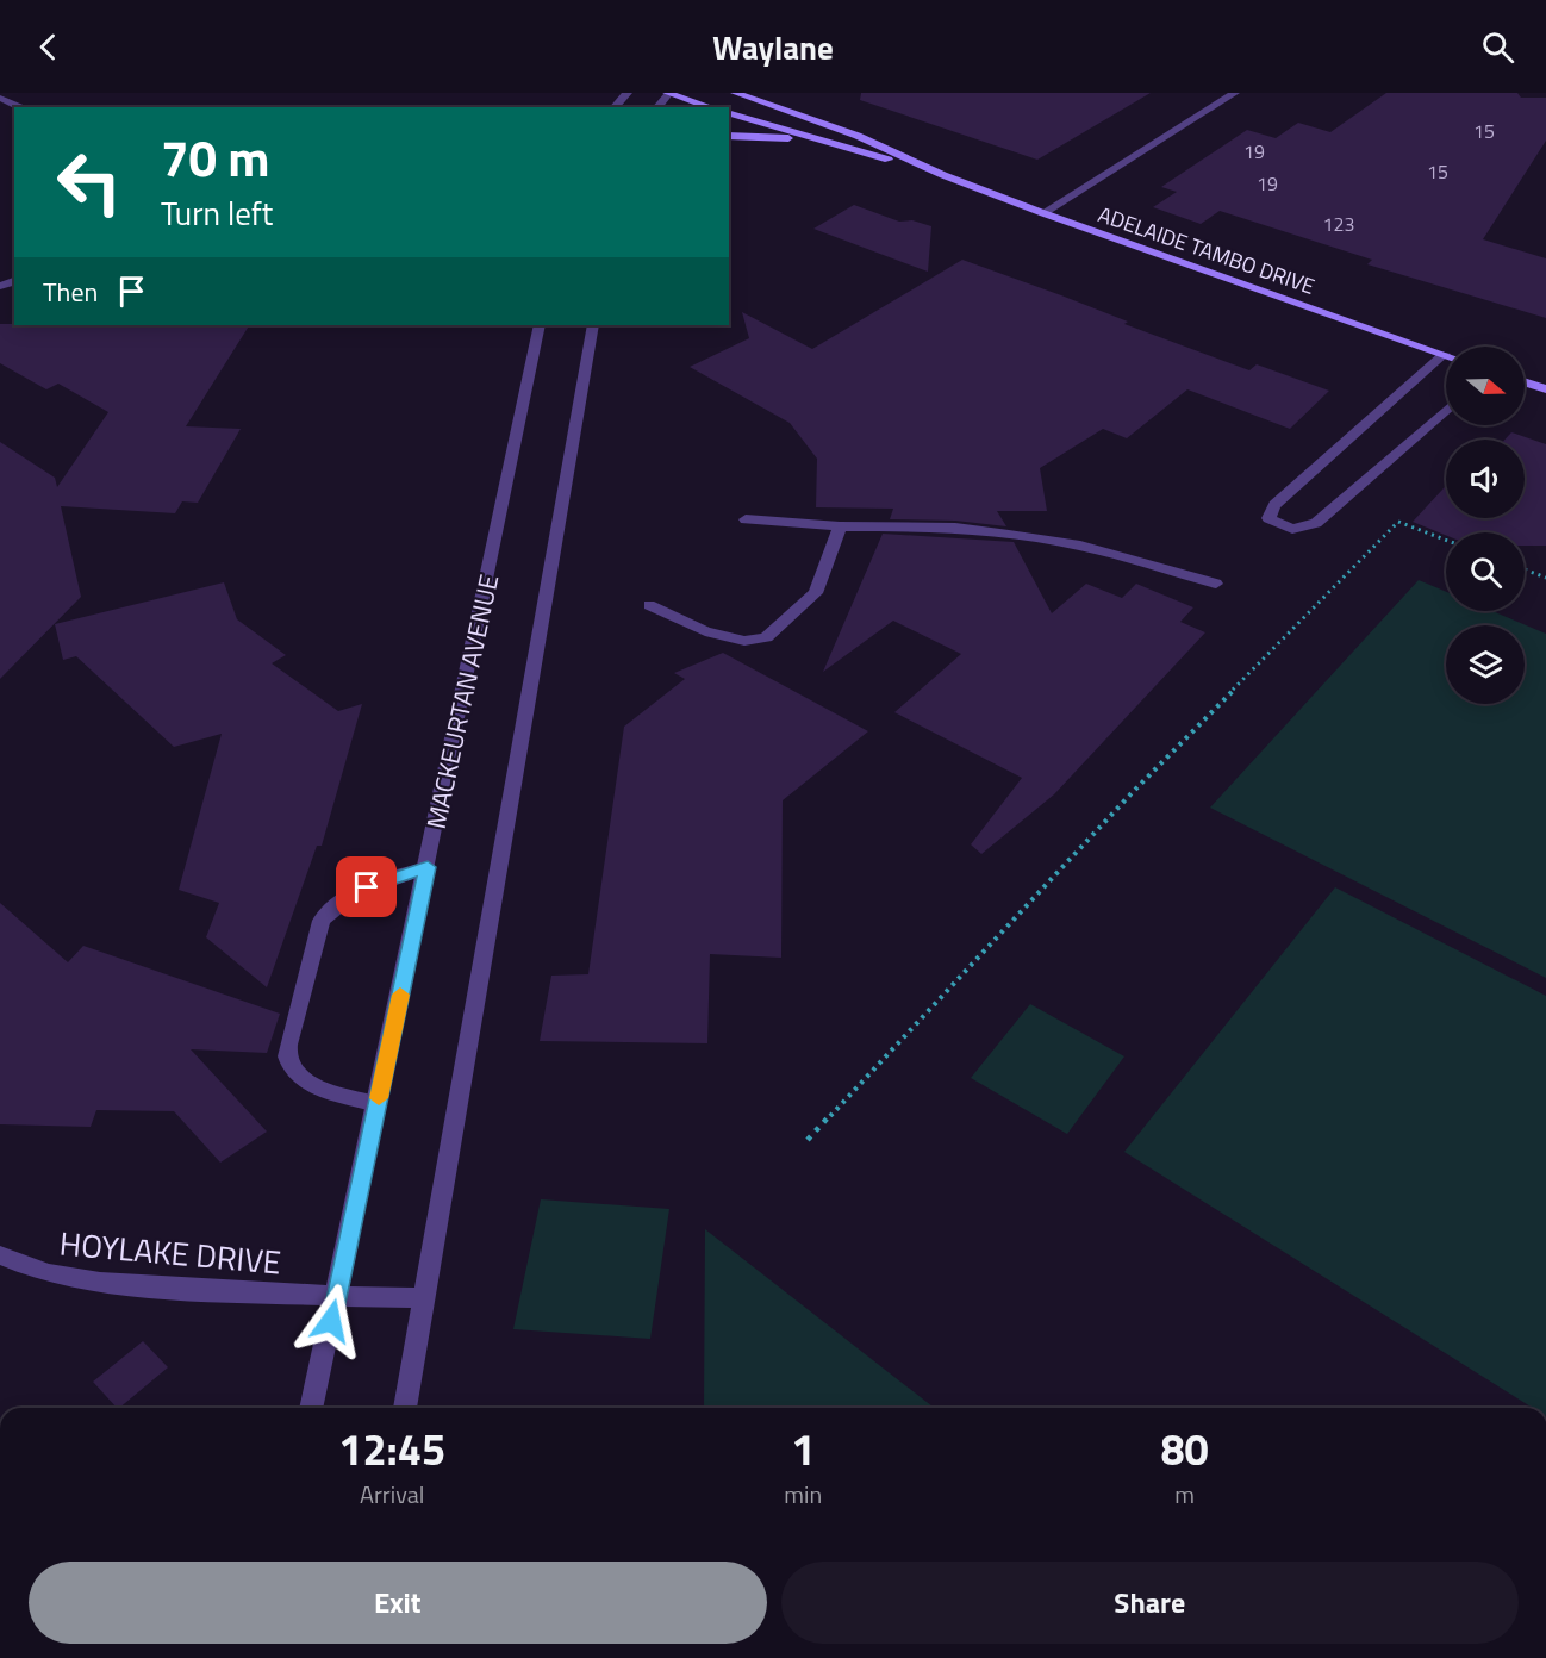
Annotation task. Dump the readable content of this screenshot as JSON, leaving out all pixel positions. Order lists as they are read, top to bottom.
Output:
{
  "streets": {
    "street": ["ADELAIDE TAMBO DRIVE", "MACKEURTAN AVENUE", "HOYLAKE DRIVE"]
  },
  "crossings": [
    ["MACKEURTAN AVENUE", "HOYLAKE DRIVE"]
  ],
  "house_numbers": [
    "15",
    "19",
    "15",
    "19",
    "123"
  ],
  "north": "right",
  "page": {
    "header": "Waylane",
    "turn": ["70 m", "Turn left"],
    "then": "Then",
    "eta": [
      "12:45",
      "Arrival",
      "1",
      "min",
      "80",
      "m"
    ],
    "buttons": ["Exit", "Share"]
  }
}
